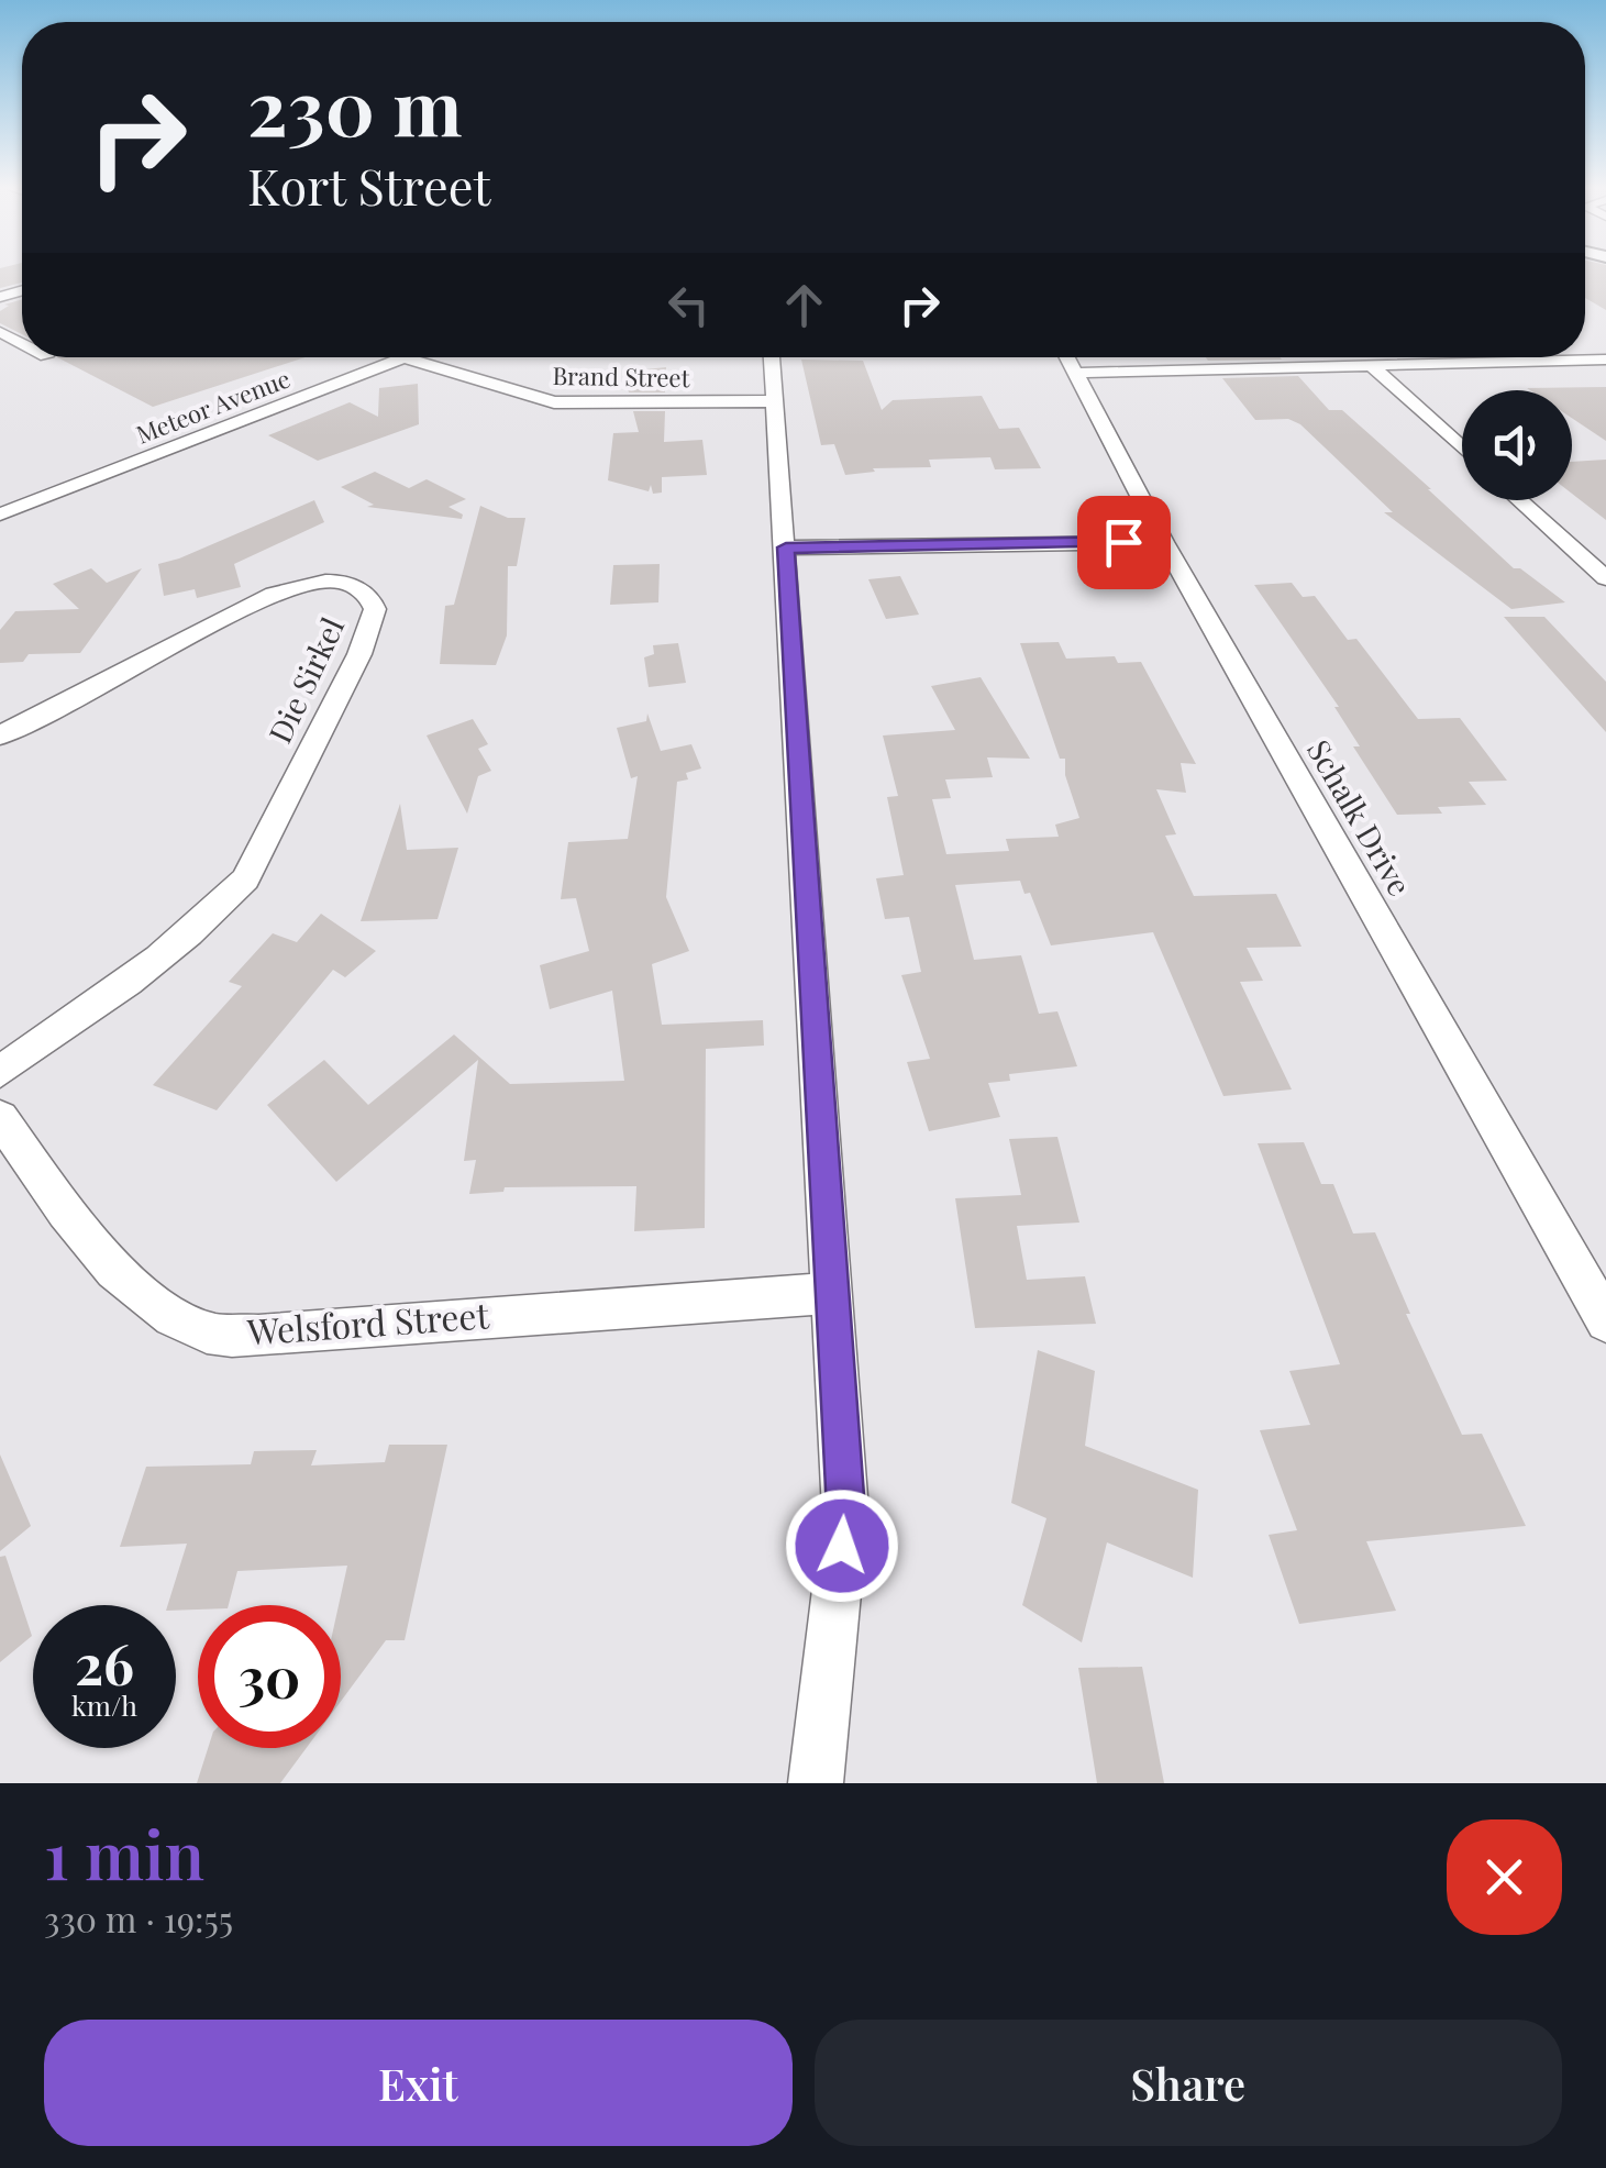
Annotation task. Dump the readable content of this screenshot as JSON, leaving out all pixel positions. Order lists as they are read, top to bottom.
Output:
{
  "streets": {
    "street": [
      "Brand Street",
      "Meteor Avenue",
      "Die Sirkel",
      "Schalk Drive",
      "Welsford Street"
    ]
  },
  "crossings": [
    ["Brand Street", "Meteor Avenue"]
  ],
  "page": {
    "turn": ["230 m", "Kort Street"],
    "speed": "26 km/h",
    "limit": "30",
    "heading": ["1 min", "330 m · 19:55"],
    "buttons": ["Exit", "Share"]
  }
}
